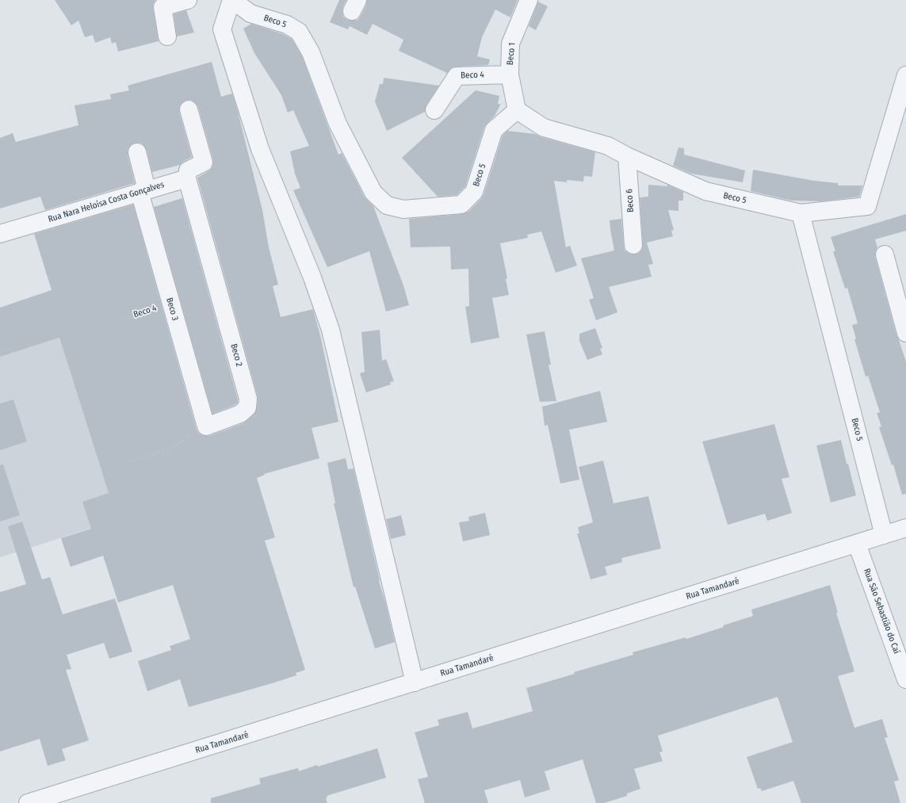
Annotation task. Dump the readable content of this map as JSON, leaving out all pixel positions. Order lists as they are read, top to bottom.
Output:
{
  "streets": {
    "street": [
      "Beco 5",
      "Beco 1",
      "Beco 4",
      "Beco 6",
      "Rua Nara Heloísa Costa Gonçalves",
      "Beco 3",
      "Beco 2",
      "Rua Tamandaré",
      "Rua São Sebastião do Caí"
    ]
  },
  "crossings": [
    ["Beco 5", "Beco 1"],
    ["Beco 5", "Beco 6"],
    ["Beco 5", "Rua Tamandaré"],
    ["Beco 1", "Beco 4"],
    ["Beco 4", "Beco 3"],
    ["Rua Nara Heloísa Costa Gonçalves", "Beco 3"],
    ["Rua Nara Heloísa Costa Gonçalves", "Beco 2"],
    ["Beco 3", "Beco 2"],
    ["Rua Tamandaré", "Rua São Sebastião do Caí"]
  ]
}
